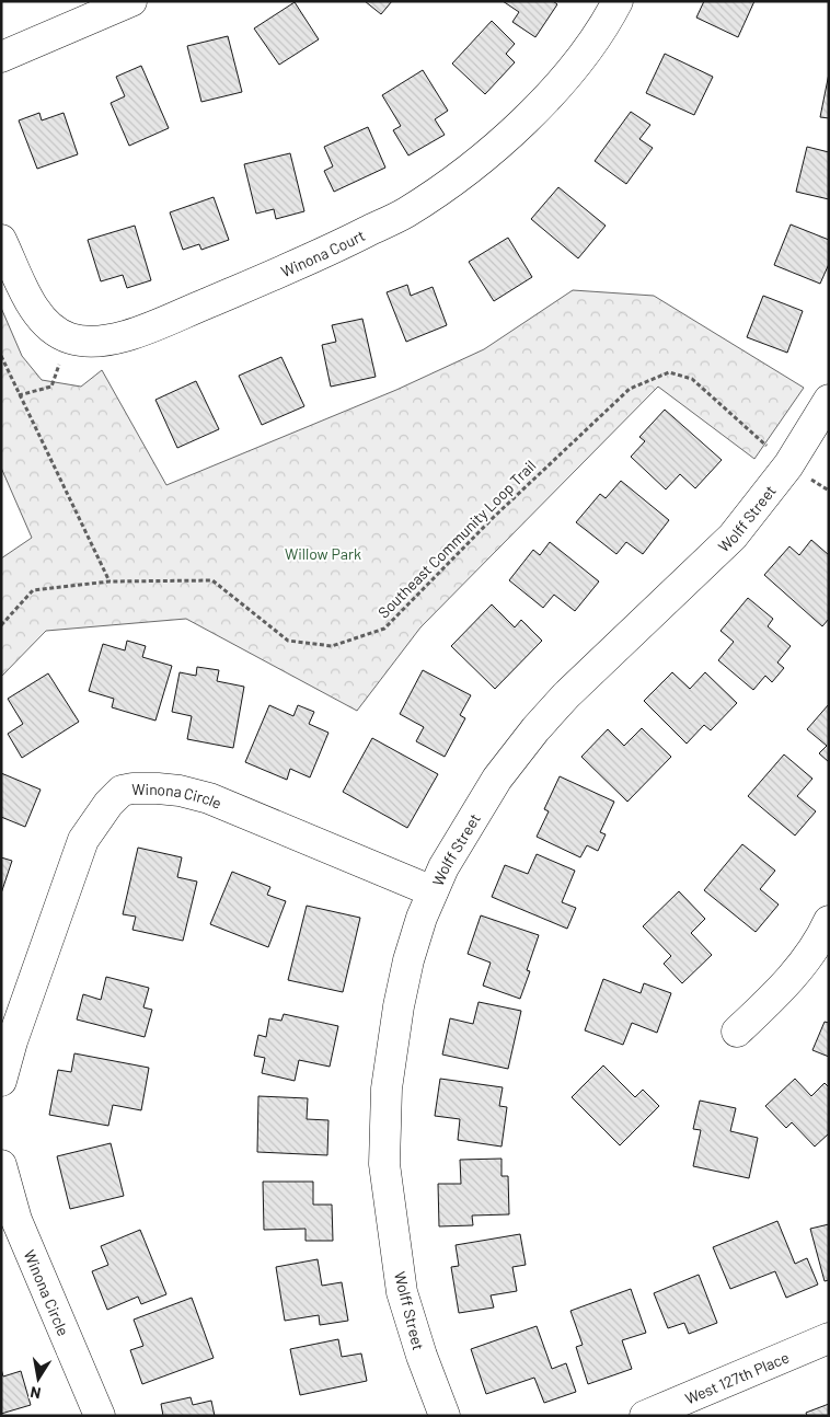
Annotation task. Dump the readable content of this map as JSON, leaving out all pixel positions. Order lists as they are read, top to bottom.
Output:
{
  "streets": {
    "street": [
      "Winona Court",
      "Wolff Street",
      "Winona Circle",
      "West 127th Place"
    ],
    "path": ["Southeast Community Loop Trail"]
  },
  "crossings": [
    ["Wolff Street", "Southeast Community Loop Trail"],
    ["Wolff Street", "Winona Circle"]
  ],
  "parks": ["Willow Park"],
  "north": "bottom"
}
